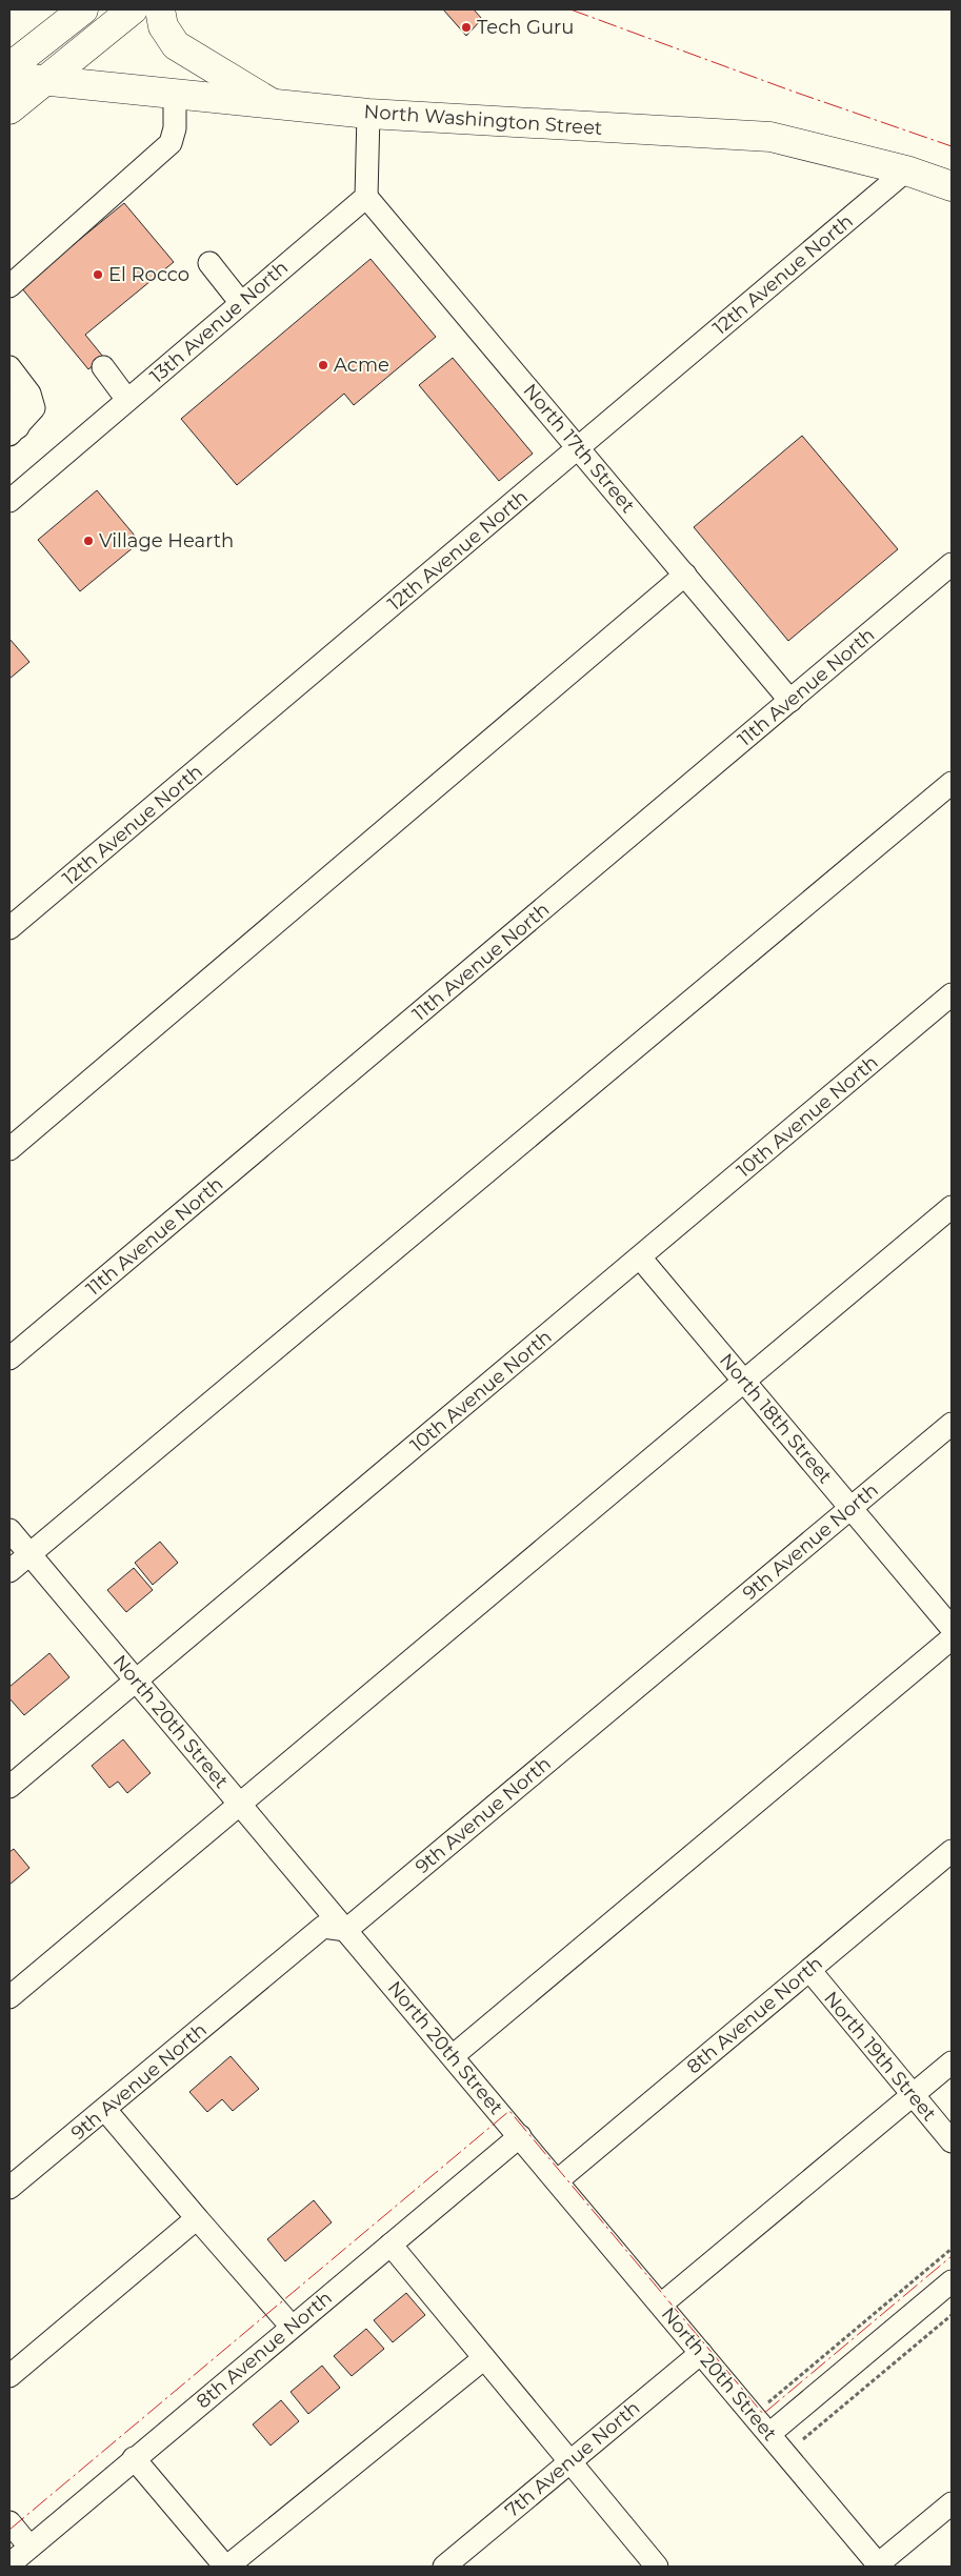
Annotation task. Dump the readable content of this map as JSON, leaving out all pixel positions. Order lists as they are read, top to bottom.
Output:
{
  "streets": {
    "main road": ["North Washington Street"],
    "street": [
      "12th Avenue North",
      "13th Avenue North",
      "North 17th Street",
      "11th Avenue North",
      "10th Avenue North",
      "North 18th Street",
      "9th Avenue North",
      "North 20th Street",
      "8th Avenue North",
      "North 19th Street",
      "7th Avenue North"
    ]
  },
  "crossings": [
    ["North Washington Street", "12th Avenue North"],
    ["12th Avenue North", "North 17th Street"],
    ["13th Avenue North", "North 17th Street"],
    ["North 17th Street", "11th Avenue North"],
    ["10th Avenue North", "North 18th Street"],
    ["10th Avenue North", "North 20th Street"],
    ["North 18th Street", "9th Avenue North"],
    ["9th Avenue North", "North 20th Street"],
    ["North 20th Street", "8th Avenue North"],
    ["North 20th Street", "7th Avenue North"],
    ["8th Avenue North", "North 19th Street"]
  ],
  "places": [
    "Tech Guru",
    "El Rocco",
    "Acme",
    "Village Hearth"
  ]
}
